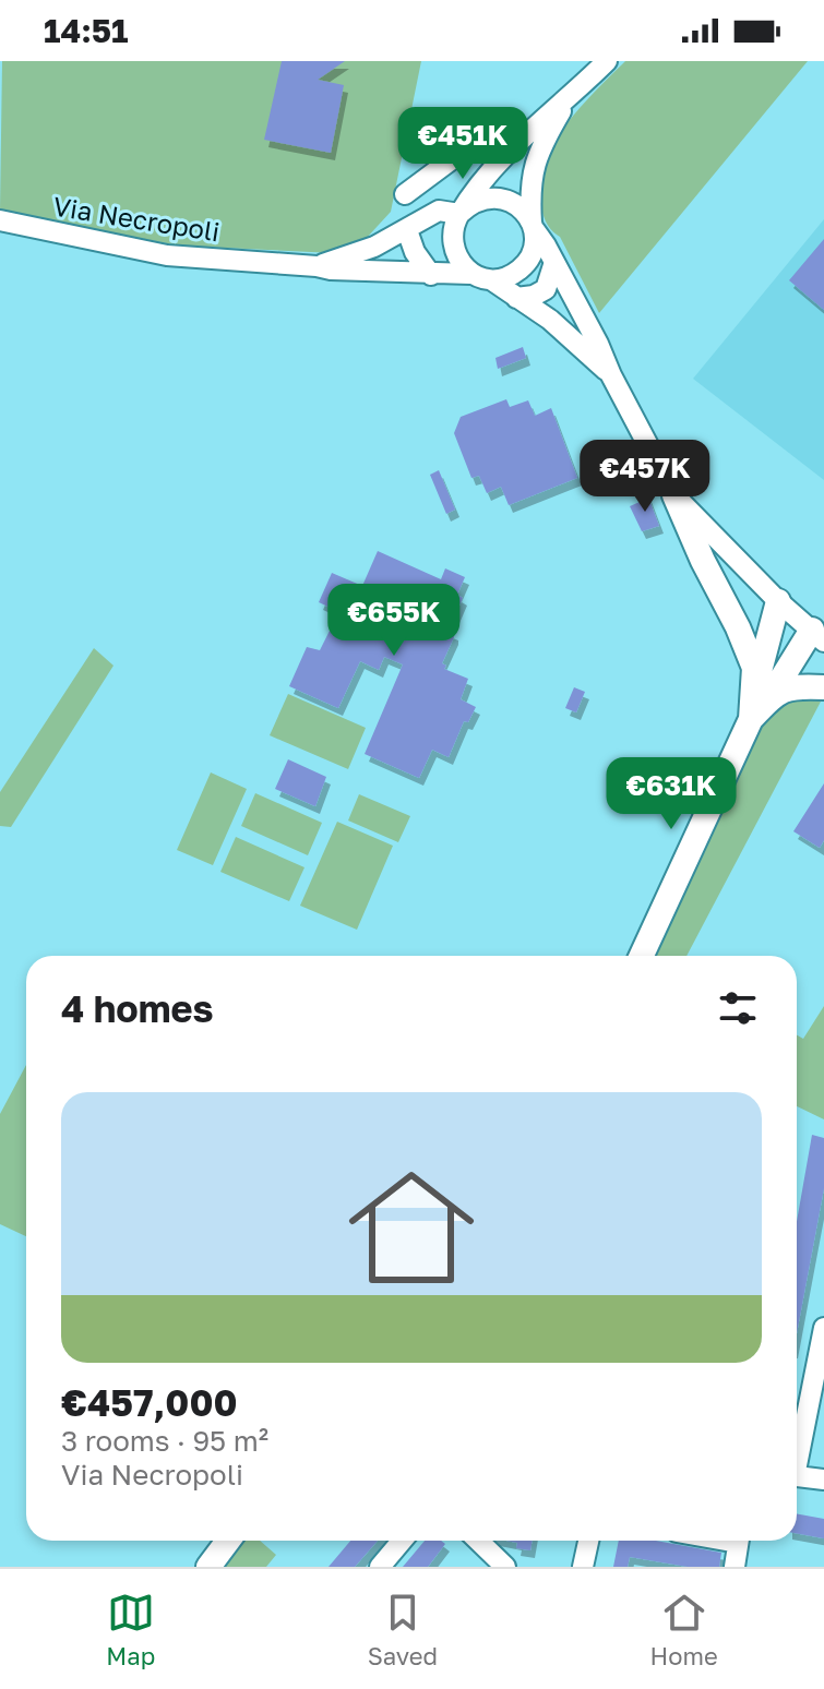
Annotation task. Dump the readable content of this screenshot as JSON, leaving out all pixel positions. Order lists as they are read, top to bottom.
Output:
{
  "streets": {
    "street": ["Via Necropoli"]
  },
  "page": {
    "status": "14:51",
    "price": [
      "€451K",
      "€457K",
      "€655K",
      "€631K"
    ],
    "heading": "4 homes",
    "list": [
      {
        "name": "€457,000",
        "note": "3 rooms · 95 m² · Via Necropoli"
      }
    ],
    "tabs": ["Map", "Saved", "Home"]
  }
}
